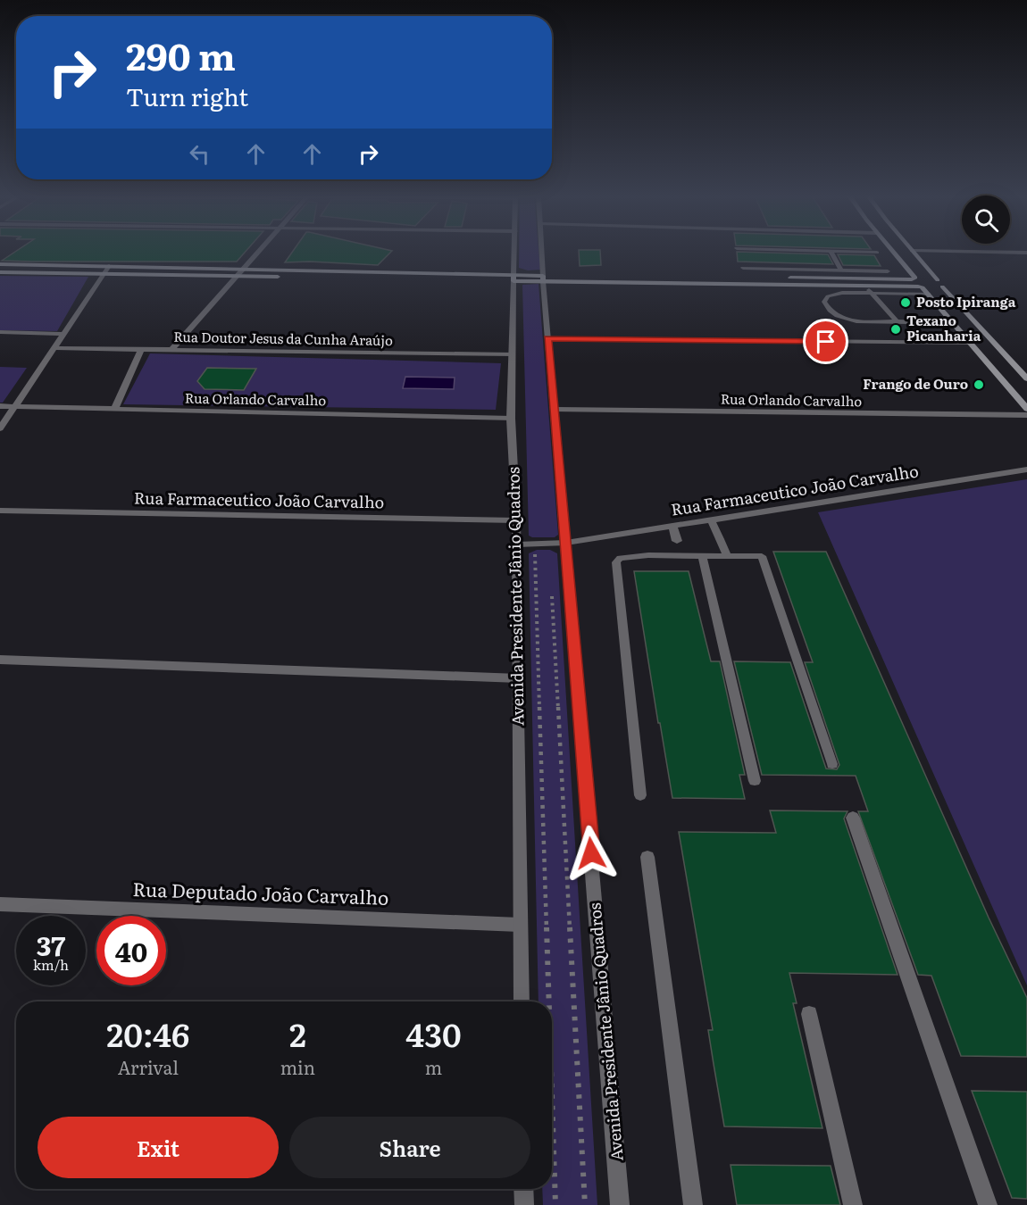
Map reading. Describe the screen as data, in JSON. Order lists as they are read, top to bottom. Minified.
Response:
{"streets":{"street":["Rua Doutor Jesus da Cunha Araújo","Rua Orlando Carvalho","Rua Farmaceutico João Carvalho","Avenida Presidente Jânio Quadros","Rua Deputado João Carvalho"]},"crossings":[["Rua Doutor Jesus da Cunha Araújo","Avenida Presidente Jânio Quadros"],["Rua Orlando Carvalho","Avenida Presidente Jânio Quadros"],["Rua Farmaceutico João Carvalho","Avenida Presidente Jânio Quadros"],["Avenida Presidente Jânio Quadros","Rua Deputado João Carvalho"]],"places":["Posto Ipiranga","Texano Picanharia","Frango de Ouro"],"page":{"turn":["290 m","Turn right"],"speed":"37 km/h","limit":"40","eta":["20:46","Arrival","2","min","430","m"],"buttons":["Exit","Share"]}}
